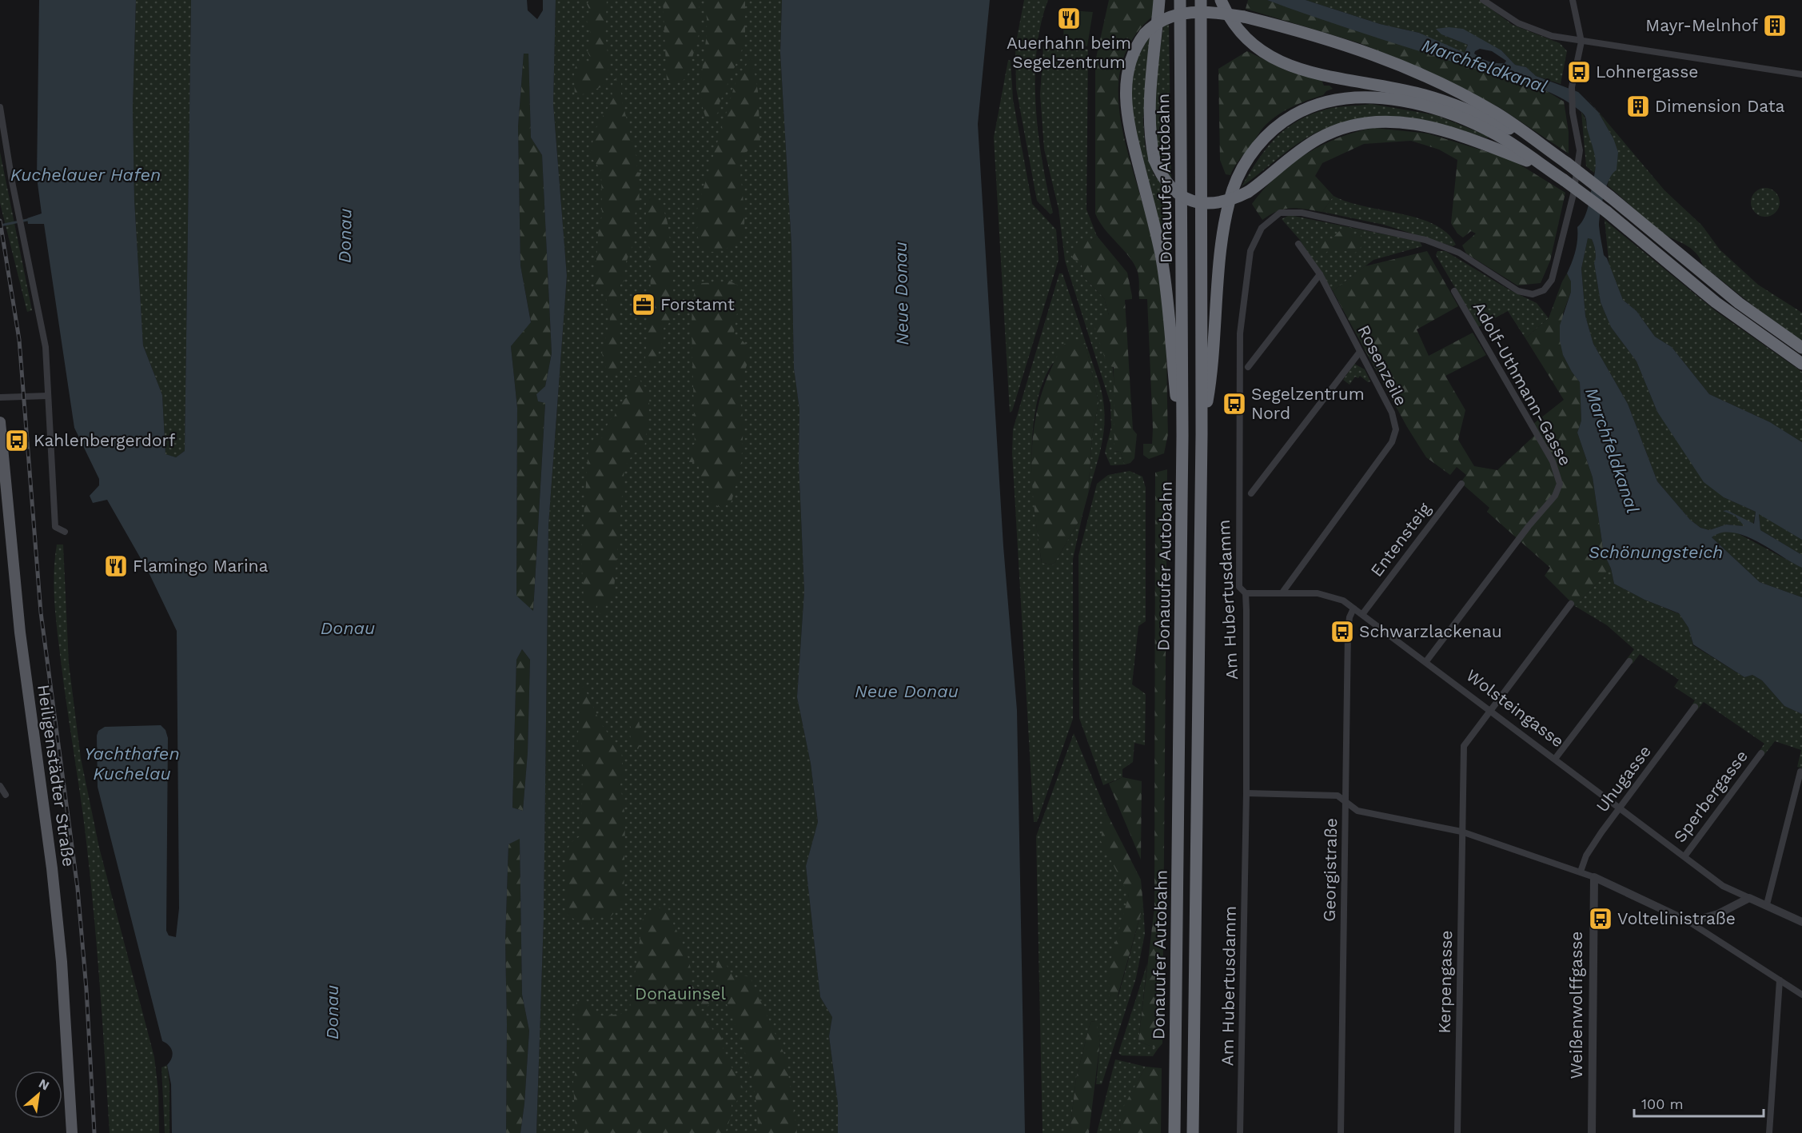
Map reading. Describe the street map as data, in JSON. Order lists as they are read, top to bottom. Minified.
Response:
{"streets":{"highway":["Donauufer Autobahn"],"main road":["Heiligenstädter Straße"],"street":["Rosenzeile","Adolf-Uthmann-Gasse","Entensteig","Am Hubertusdamm","Wolsteingasse","Uhugasse","Sperbergasse","Georgistraße","Kerpengasse","Weißenwolffgasse"]},"crossings":[["Rosenzeile","Wolsteingasse"],["Adolf-Uthmann-Gasse","Wolsteingasse"],["Entensteig","Wolsteingasse"],["Am Hubertusdamm","Wolsteingasse"],["Wolsteingasse","Uhugasse"],["Wolsteingasse","Sperbergasse"],["Wolsteingasse","Georgistraße"],["Wolsteingasse","Kerpengasse"]],"water":["Marchfeldkanal","Kuchelauer Hafen","Donau","Neue Donau","Schönungsteich","Yachthafen Kuchelau"],"parks":["Donauinsel"],"places":{"restaurant":["Auerhahn beim Segelzentrum","Flamingo Marina"],"building":["Mayr-Melnhof","Dimension Data"],"bus stop":["Lohnergasse","Segelzentrum Nord","Kahlenbergerdorf","Schwarzlackenau","Voltelinistraße"],"office":["Forstamt"]},"scale_bar":"100 m","north":"top right"}
